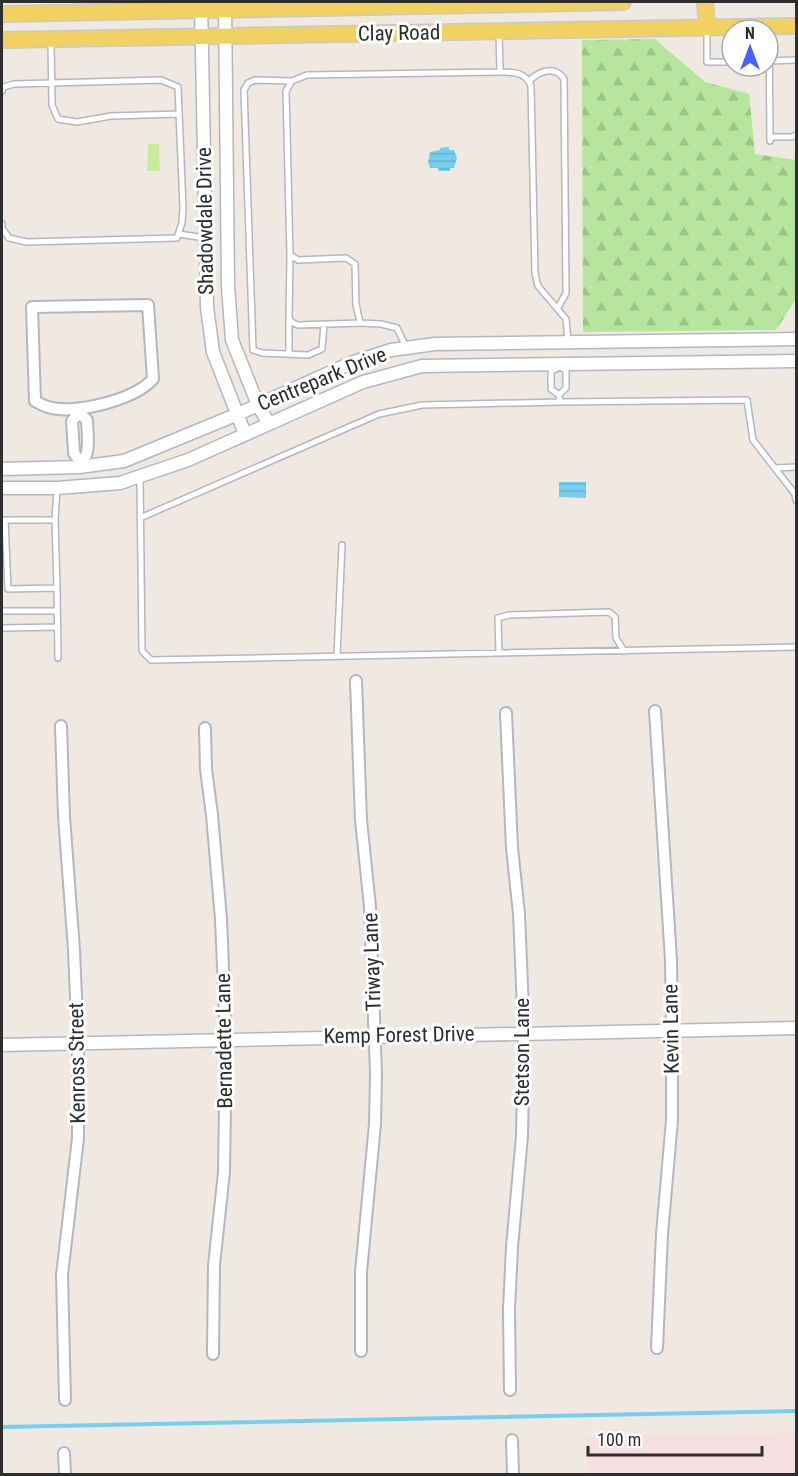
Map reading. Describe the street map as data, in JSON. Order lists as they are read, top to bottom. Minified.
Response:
{"streets":{"main road":["Clay Road"],"street":["Shadowdale Drive","Centrepark Drive","Triway Lane","Kevin Lane","Kemp Forest Drive","Bernadette Lane","Stetson Lane","Kenross Street"]},"crossings":[["Clay Road","Shadowdale Drive"],["Shadowdale Drive","Centrepark Drive"],["Triway Lane","Kemp Forest Drive"],["Kevin Lane","Kemp Forest Drive"],["Kemp Forest Drive","Bernadette Lane"],["Kemp Forest Drive","Stetson Lane"],["Kemp Forest Drive","Kenross Street"]],"scale_bar":"100 m","north":"top"}
